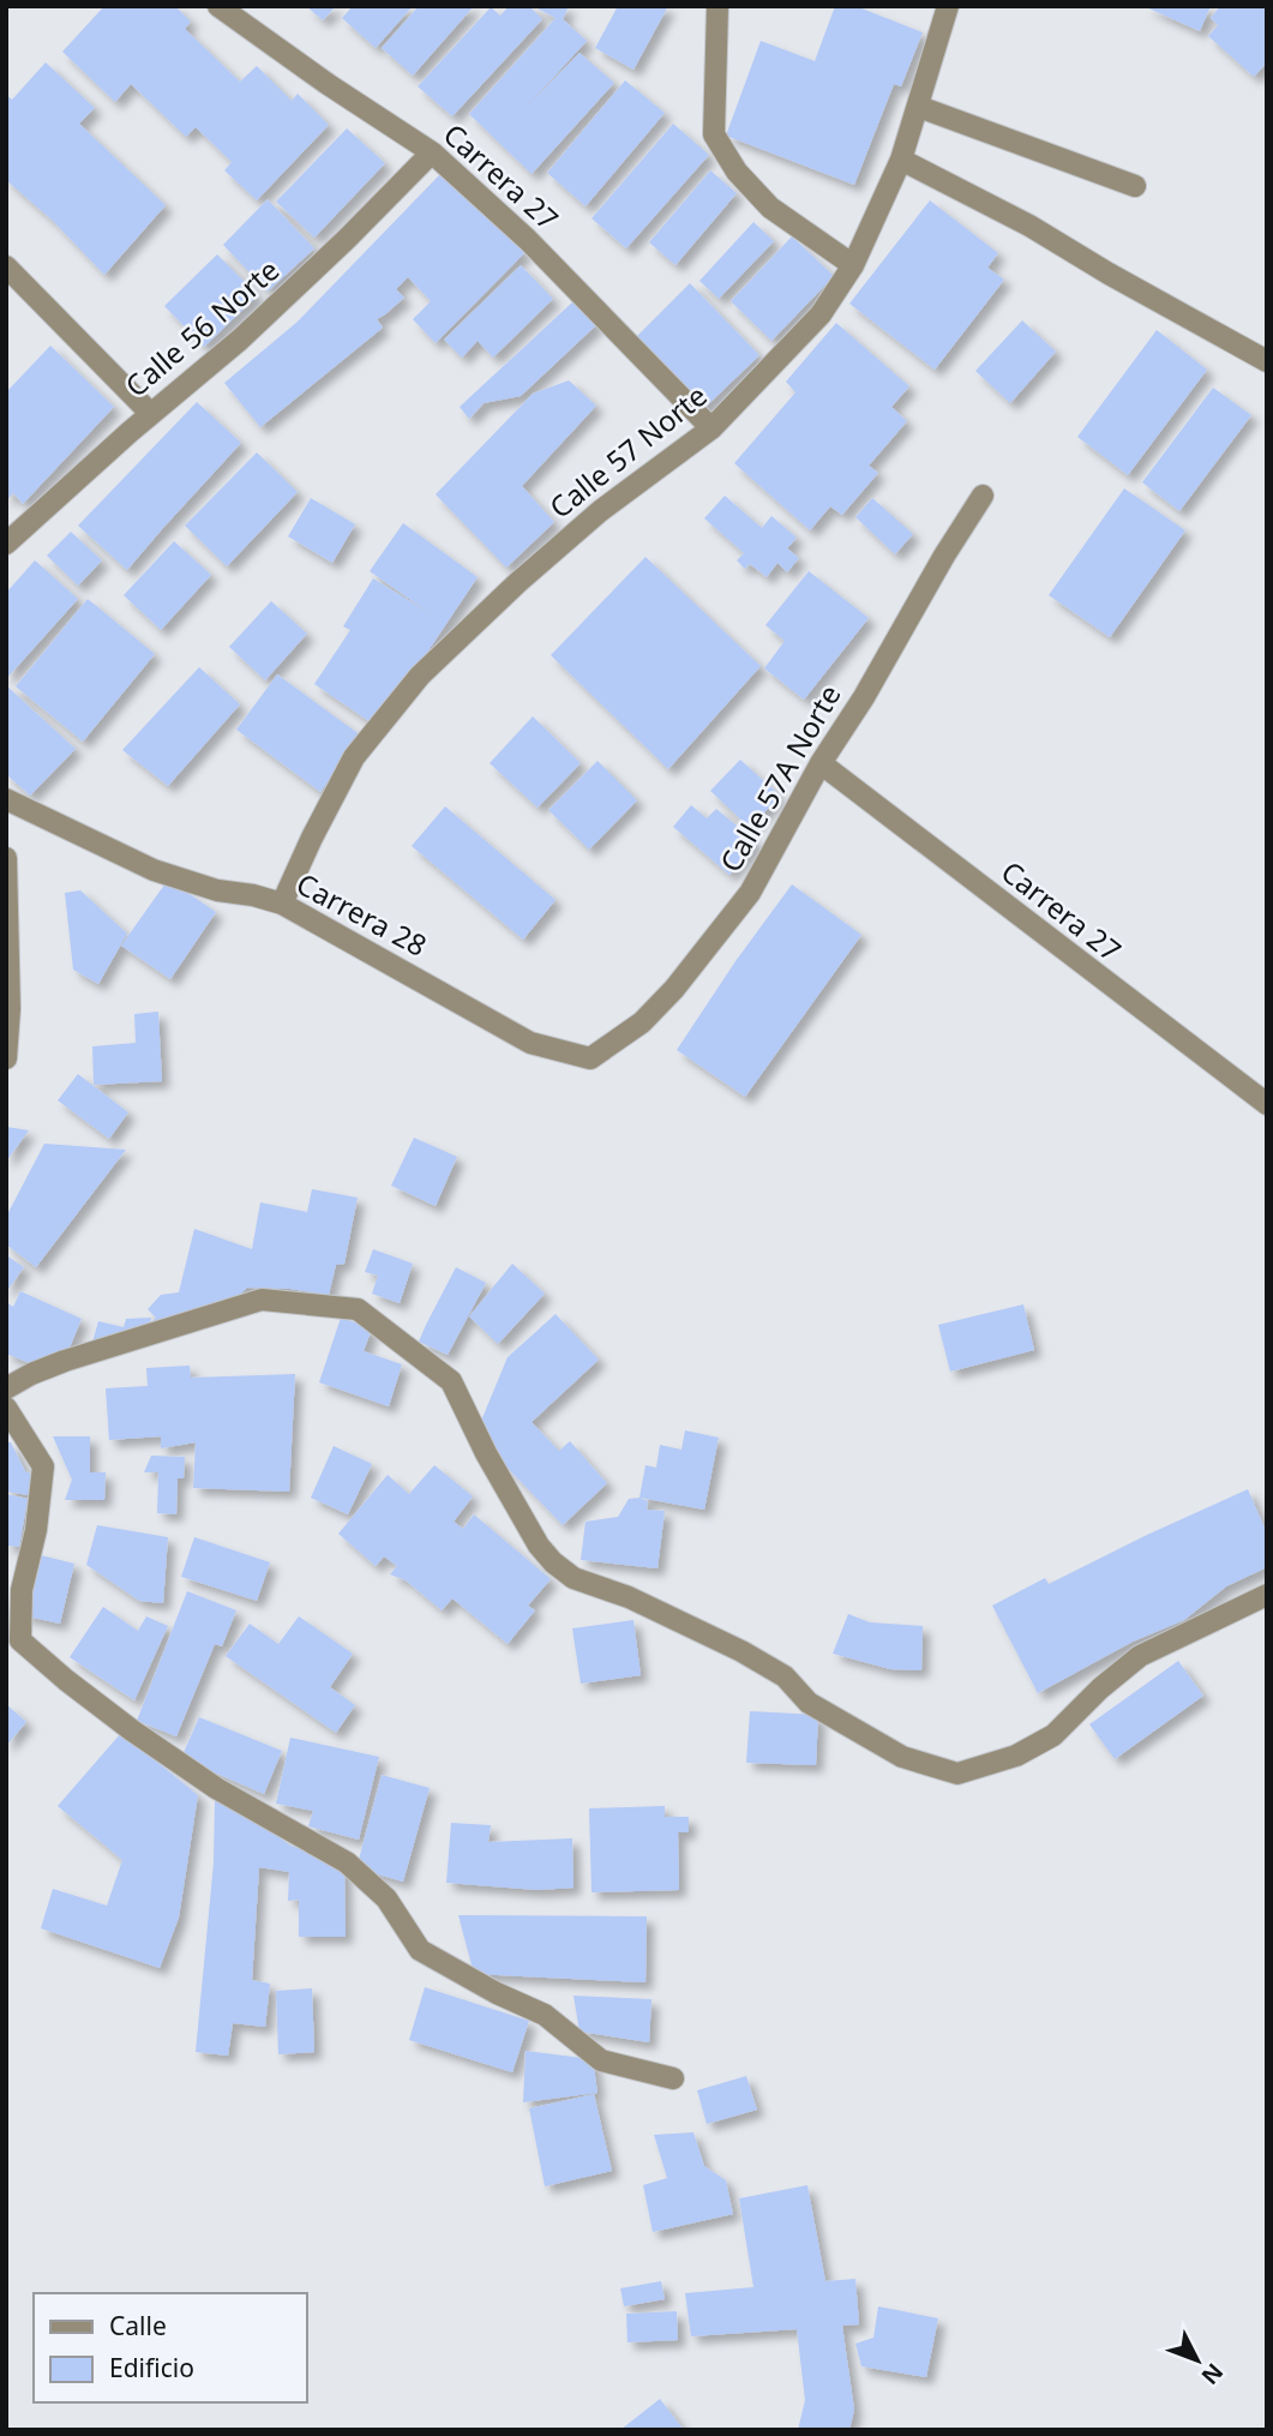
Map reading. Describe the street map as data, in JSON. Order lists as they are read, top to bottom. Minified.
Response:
{"streets":{"street":["Carrera 27","Calle 56 Norte","Calle 57 Norte","Calle 57A Norte","Carrera 28"]},"crossings":[["Carrera 27","Calle 56 Norte"],["Carrera 27","Calle 57 Norte"],["Carrera 27","Calle 57A Norte"],["Calle 57 Norte","Carrera 28"],["Calle 57A Norte","Carrera 28"]],"legend":["Calle","Edificio"],"north":"bottom right"}
